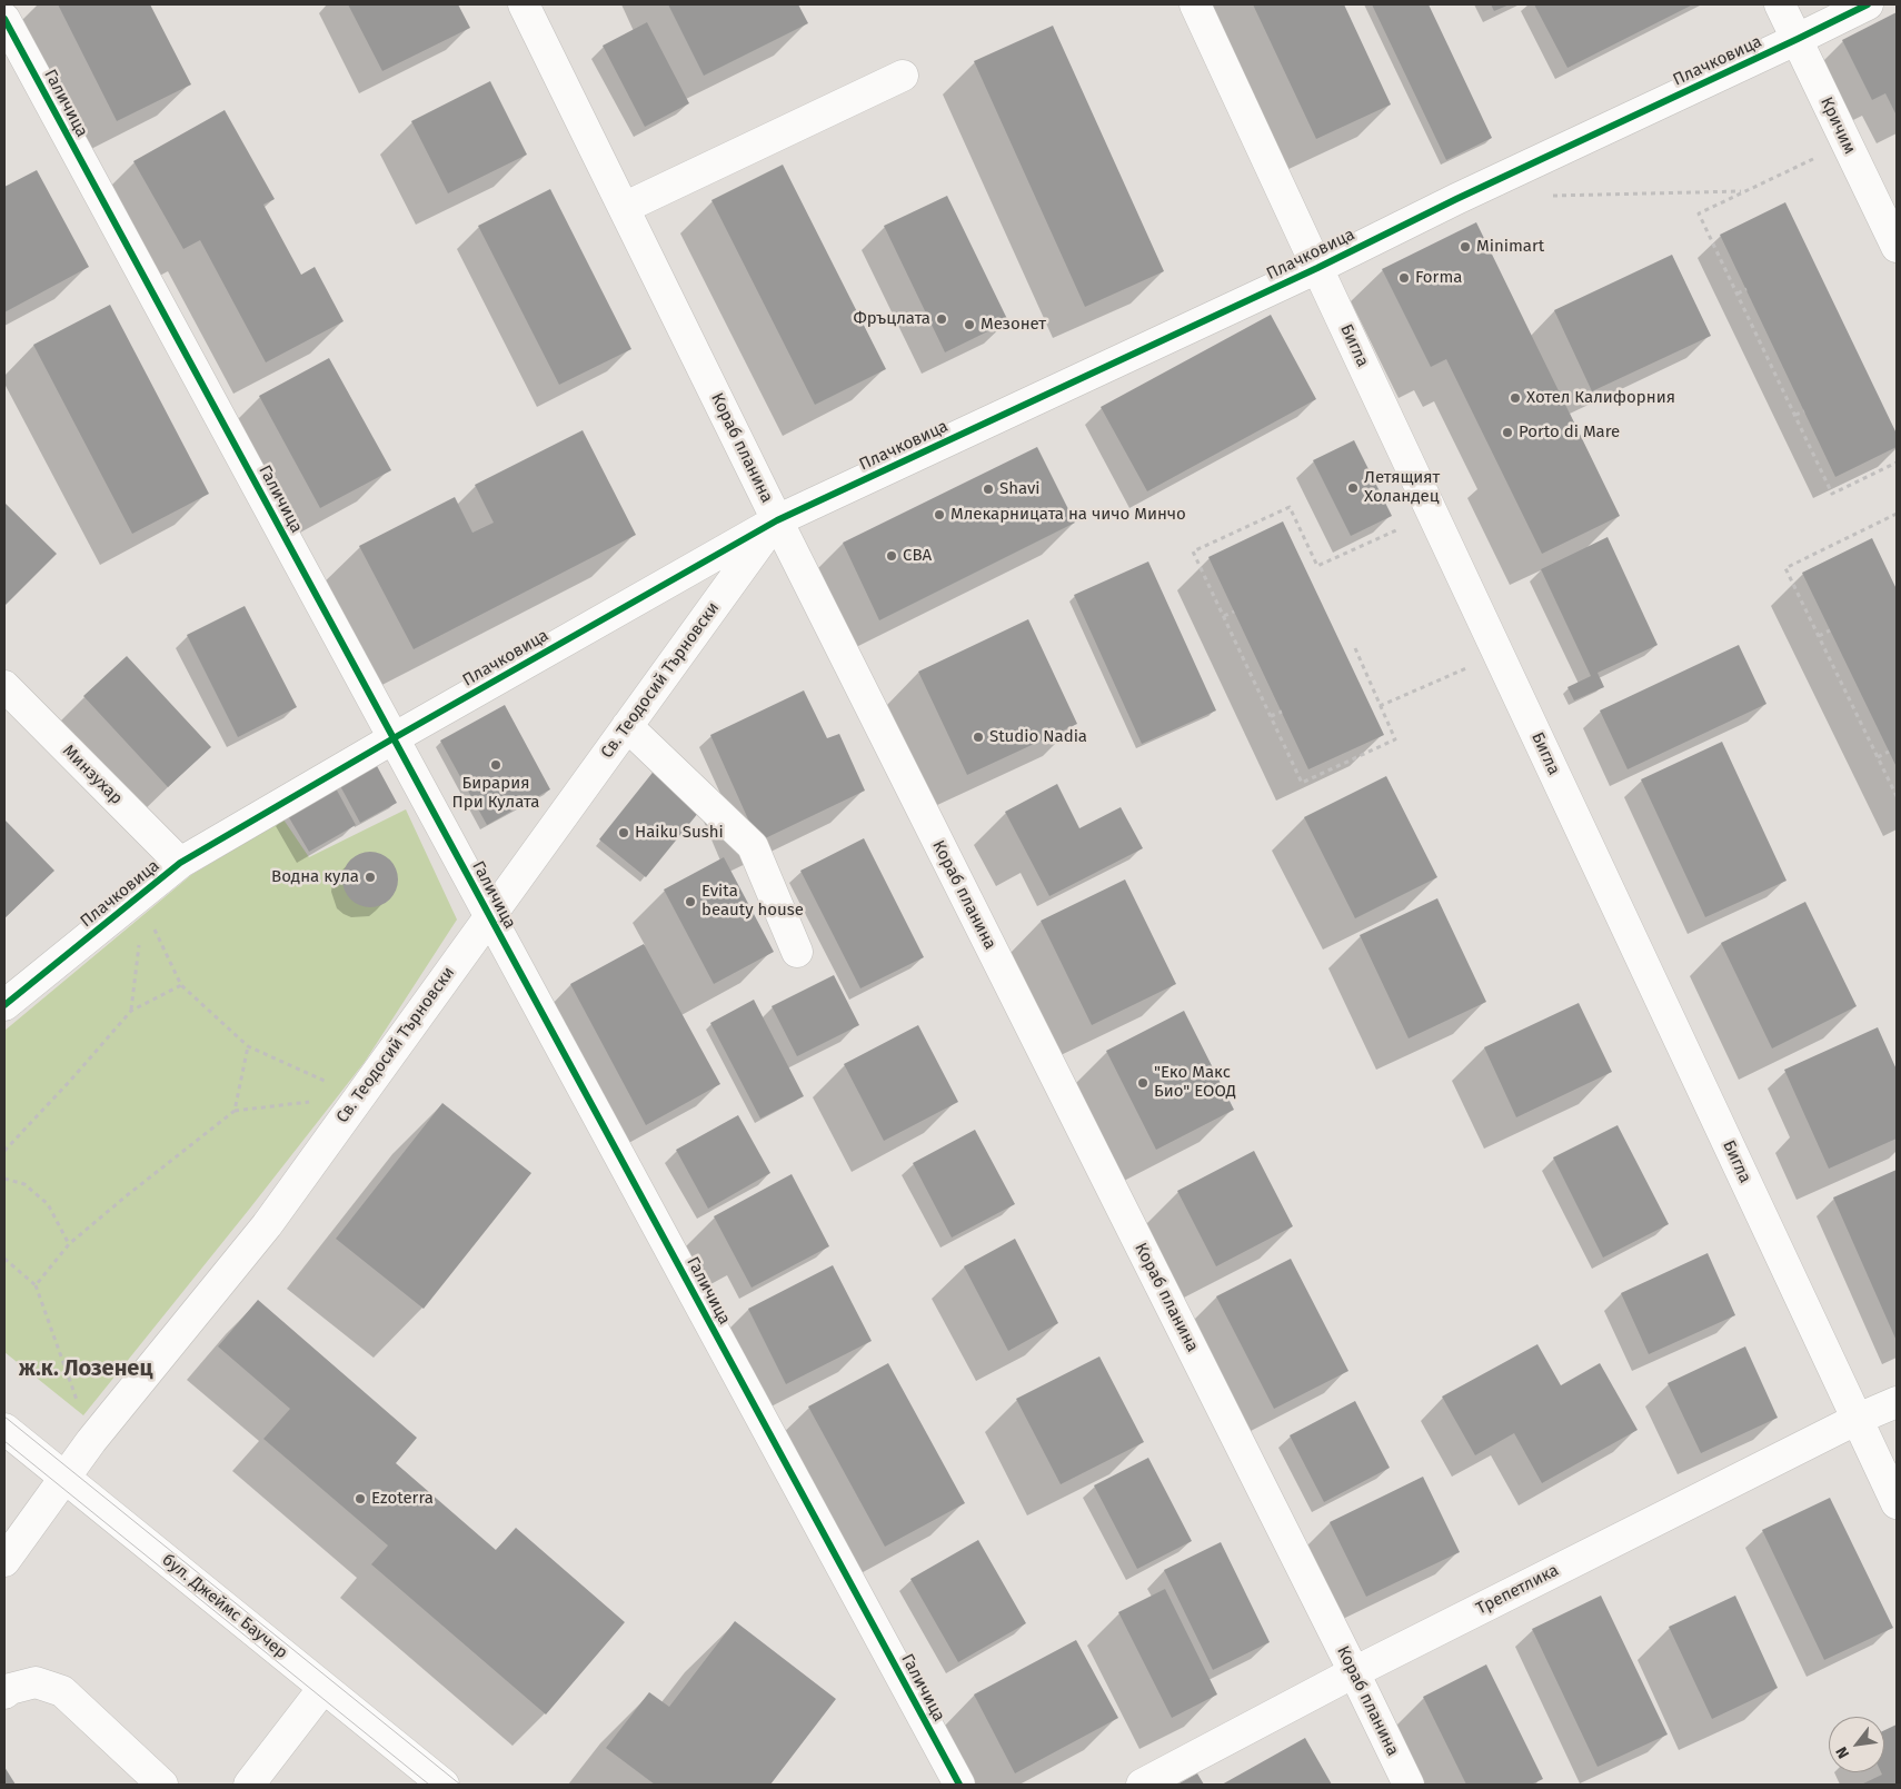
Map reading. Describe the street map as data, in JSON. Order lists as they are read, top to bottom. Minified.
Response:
{"streets":{"street":["Плачковица","Галичица","Кричим","Бигла","Кораб планина","Св. Теодосий Търновски","Минзухар","Трепетлика","бул. Джеймс Баучер"]},"crossings":[["Плачковица","Галичица"],["Плачковица","Кричим"],["Плачковица","Бигла"],["Плачковица","Кораб планина"],["Плачковица","Св. Теодосий Търновски"],["Плачковица","Минзухар"],["Галичица","Св. Теодосий Търновски"],["Бигла","Трепетлика"],["Кораб планина","Св. Теодосий Търновски"],["Кораб планина","Трепетлика"],["Св. Теодосий Търновски","бул. Джеймс Баучер"]],"districts":["ж.к. Лозенец"],"places":["Minimart","Forma","Фръцлата","Мезонет","Хотел Калифорния","Porto di Mare","Летящият Холандец","Shavi","Млекарницата на чичо Минчо","CBA","Studio Nadia","Бирария При Кулата","Haiku Sushi","Водна кула","Evita beauty house","\"Еко Макс Био\" ЕООД","Ezoterra"],"north":"bottom left"}
